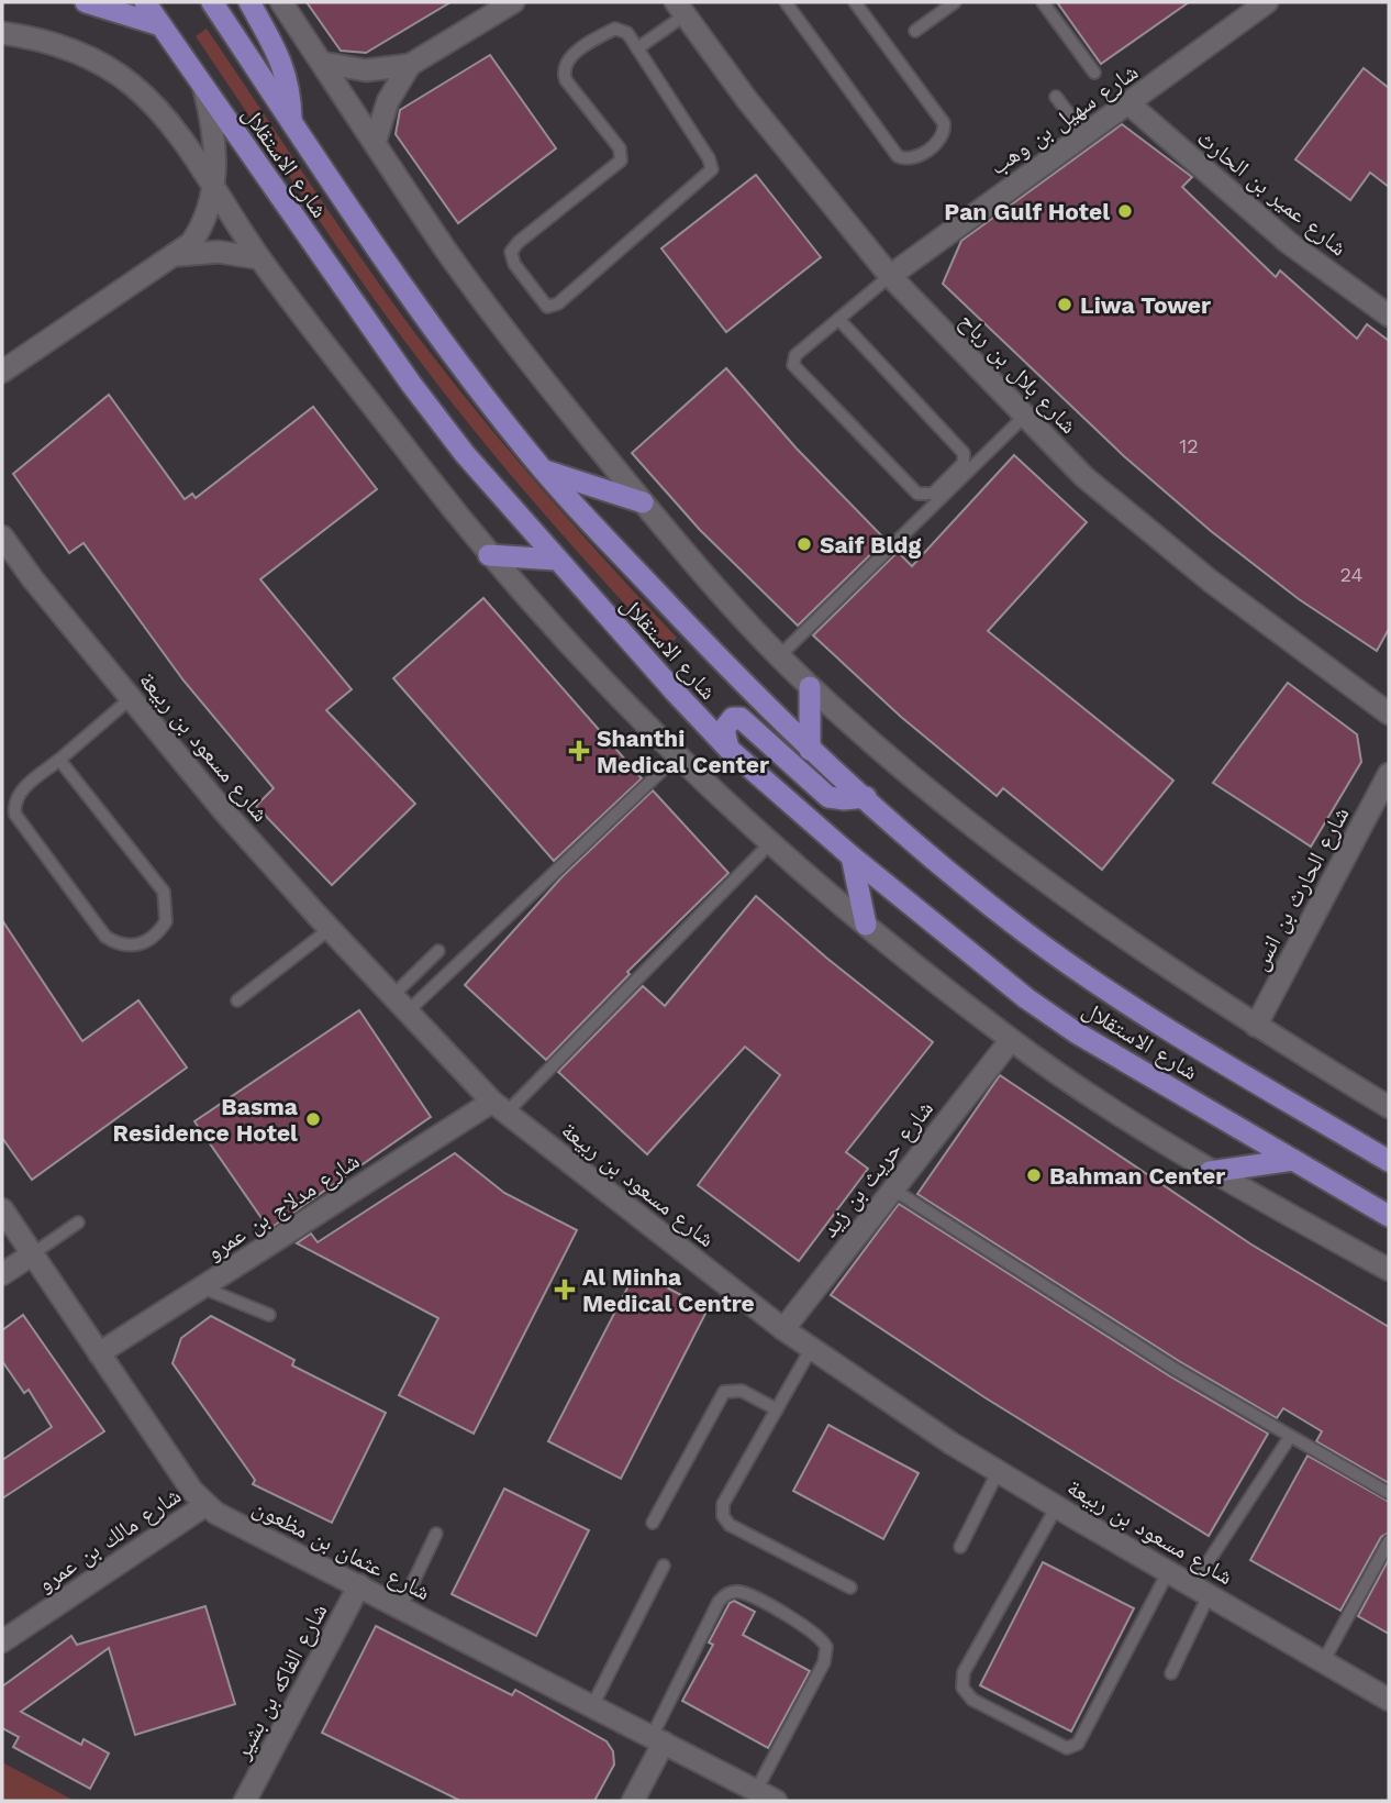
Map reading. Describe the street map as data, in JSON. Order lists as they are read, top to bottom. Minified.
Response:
{"streets":{"main road":["شارع الاستقلال"],"street":["شارع سهيل بن وهب","شارع عمير بن الحارث","شارع بلال بن رباح","شارع مسعود بن ربيعة","شارع الحارث بن انس","شارع حريث بن زيد","شارع مدلاج بن عمرو","شارع مالك بن عمرو","شارع عثمان بن مظعون","شارع الفاكه بن بشير"]},"crossings":[["شارع سهيل بن وهب","شارع عمير بن الحارث"],["شارع سهيل بن وهب","شارع بلال بن رباح"],["شارع مسعود بن ربيعة","شارع حريث بن زيد"],["شارع مسعود بن ربيعة","شارع مدلاج بن عمرو"],["شارع مدلاج بن عمرو","شارع عثمان بن مظعون"],["شارع مالك بن عمرو","شارع عثمان بن مظعون"],["شارع عثمان بن مظعون","شارع الفاكه بن بشير"]],"places":{"other":["Pan Gulf Hotel","Liwa Tower","Saif Bldg","Basma Residence Hotel","Bahman Center"],"health":["Shanthi Medical Center","Al Minha Medical Centre"]},"house_numbers":["12","24"]}
